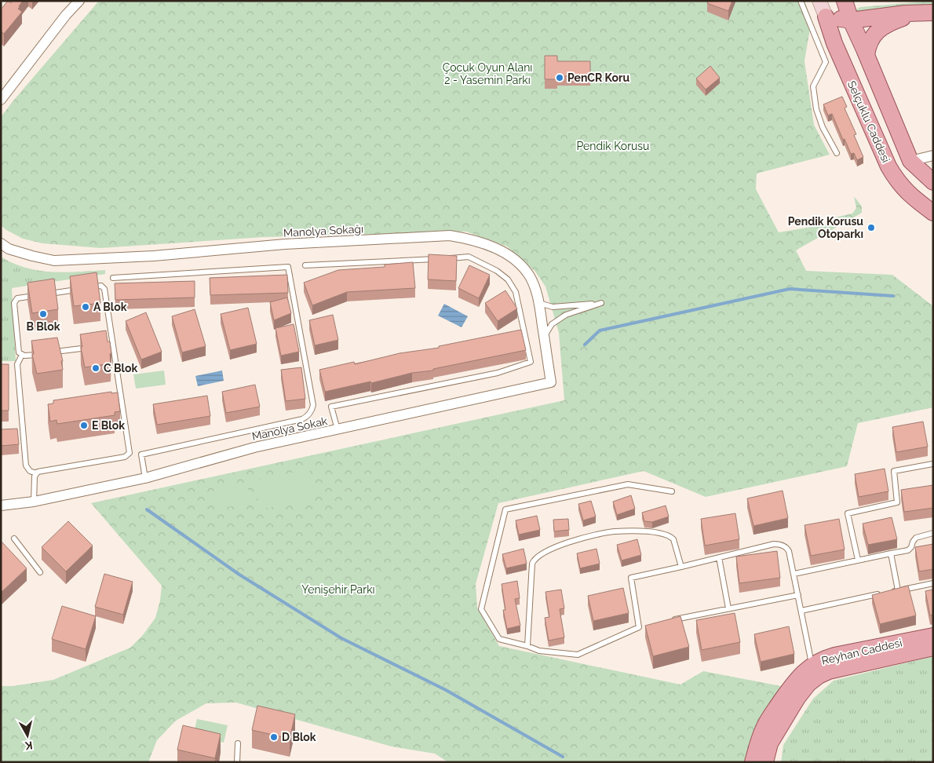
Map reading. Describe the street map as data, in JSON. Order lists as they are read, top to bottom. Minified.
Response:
{"streets":{"main road":["Selçuklu Caddesi","Reyhan Caddesi"],"street":["Manolya Sokağı","Manolya Sokak"]},"crossings":[["Manolya Sokağı","Manolya Sokak"]],"parks":["Çocuk Oyun Alanı 2 - Yasemin Parkı","Pendik Korusu","Yenişehir Parkı"],"places":["PenCR Koru","Pendik Korusu Otoparkı","A Blok","B Blok","C Blok","E Blok","D Blok"],"north":"bottom"}
